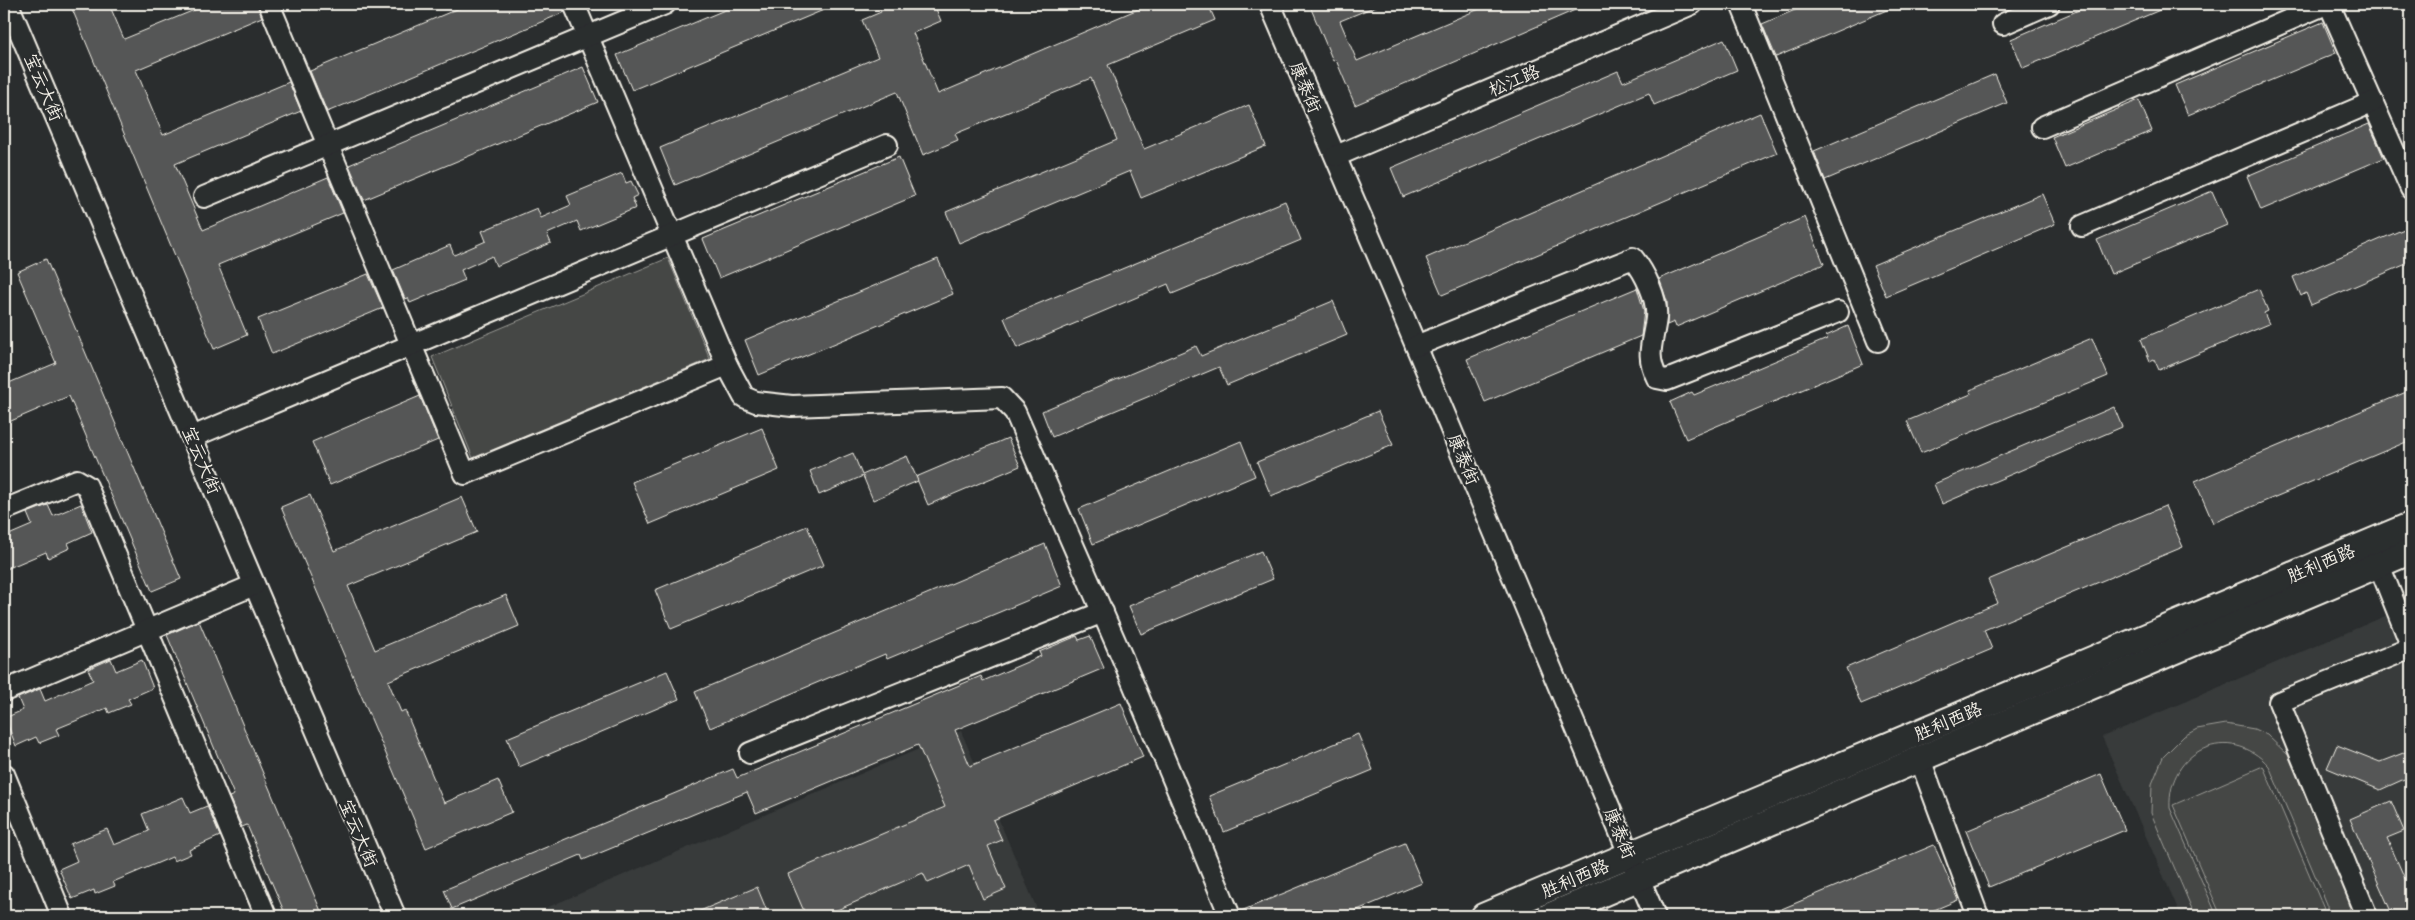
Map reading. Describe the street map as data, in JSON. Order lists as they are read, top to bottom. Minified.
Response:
{"streets":{"main road":["胜利西路"],"street":["松江路","宝云大街","康泰街"]},"crossings":[["松江路","康泰街"],["康泰街","胜利西路"]]}
